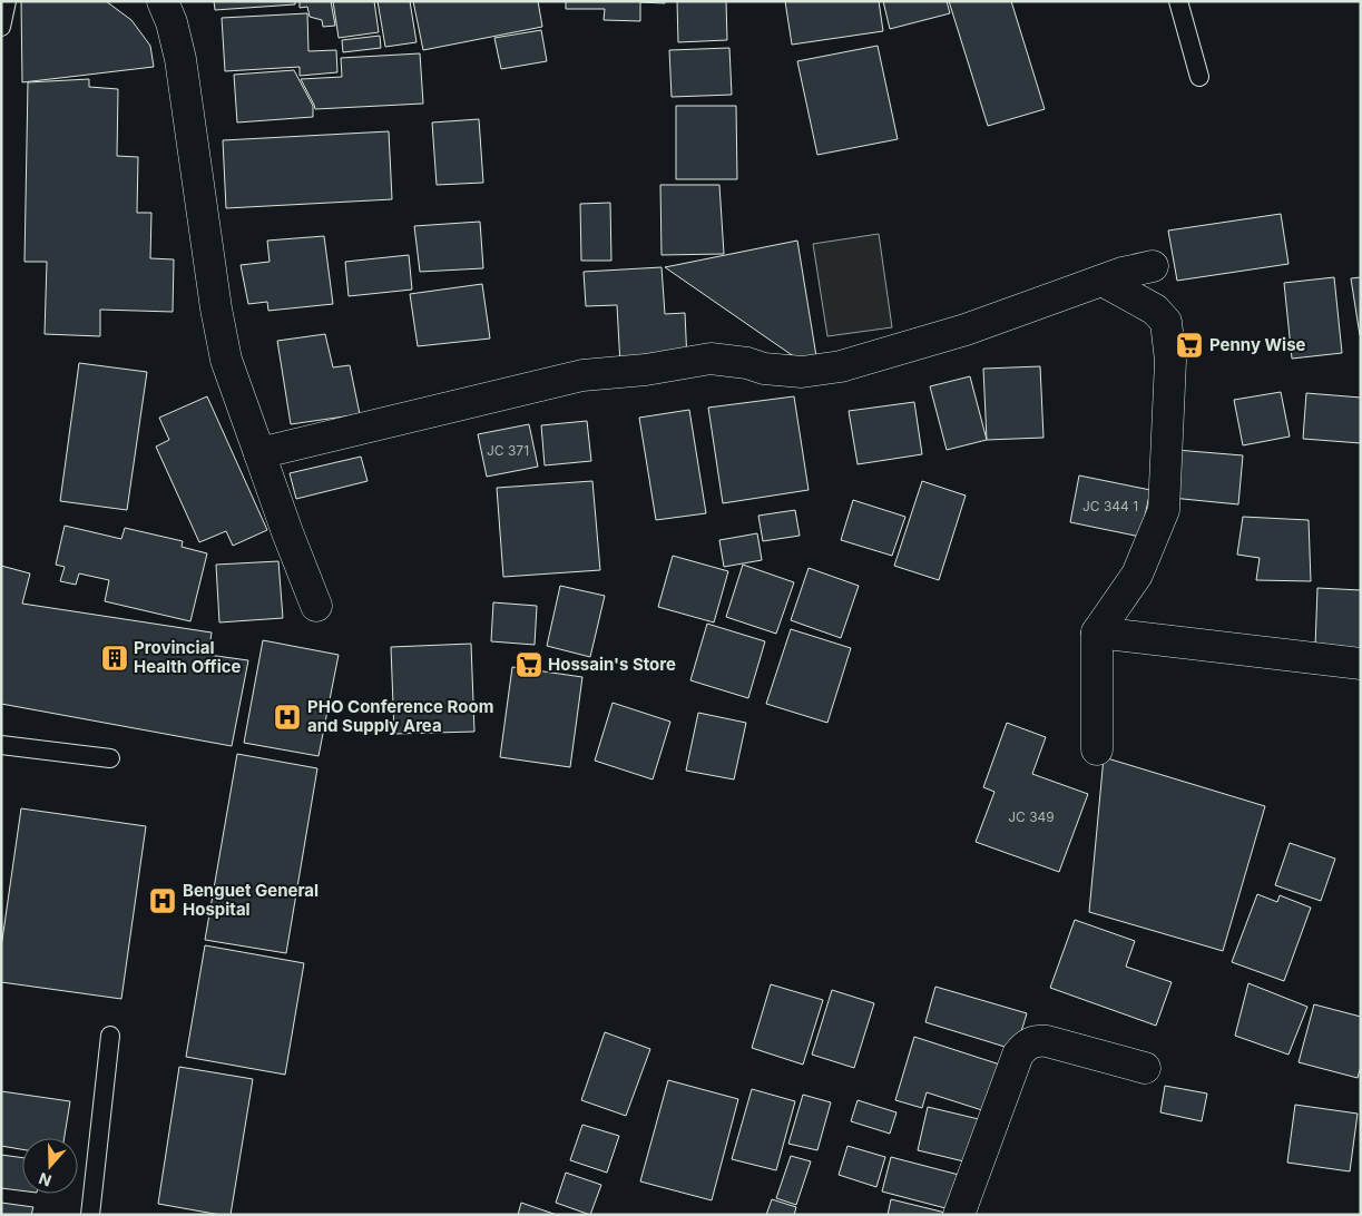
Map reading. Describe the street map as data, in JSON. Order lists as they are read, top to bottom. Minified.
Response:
{"places":{"supermarket":["Penny Wise","Hossain's Store"],"building":["Provincial Health Office"],"hospital":["PHO Conference Room and Supply Area","Benguet General Hospital"]},"house_numbers":["JC 371","JC 344 1","JC 349"],"north":"bottom"}
